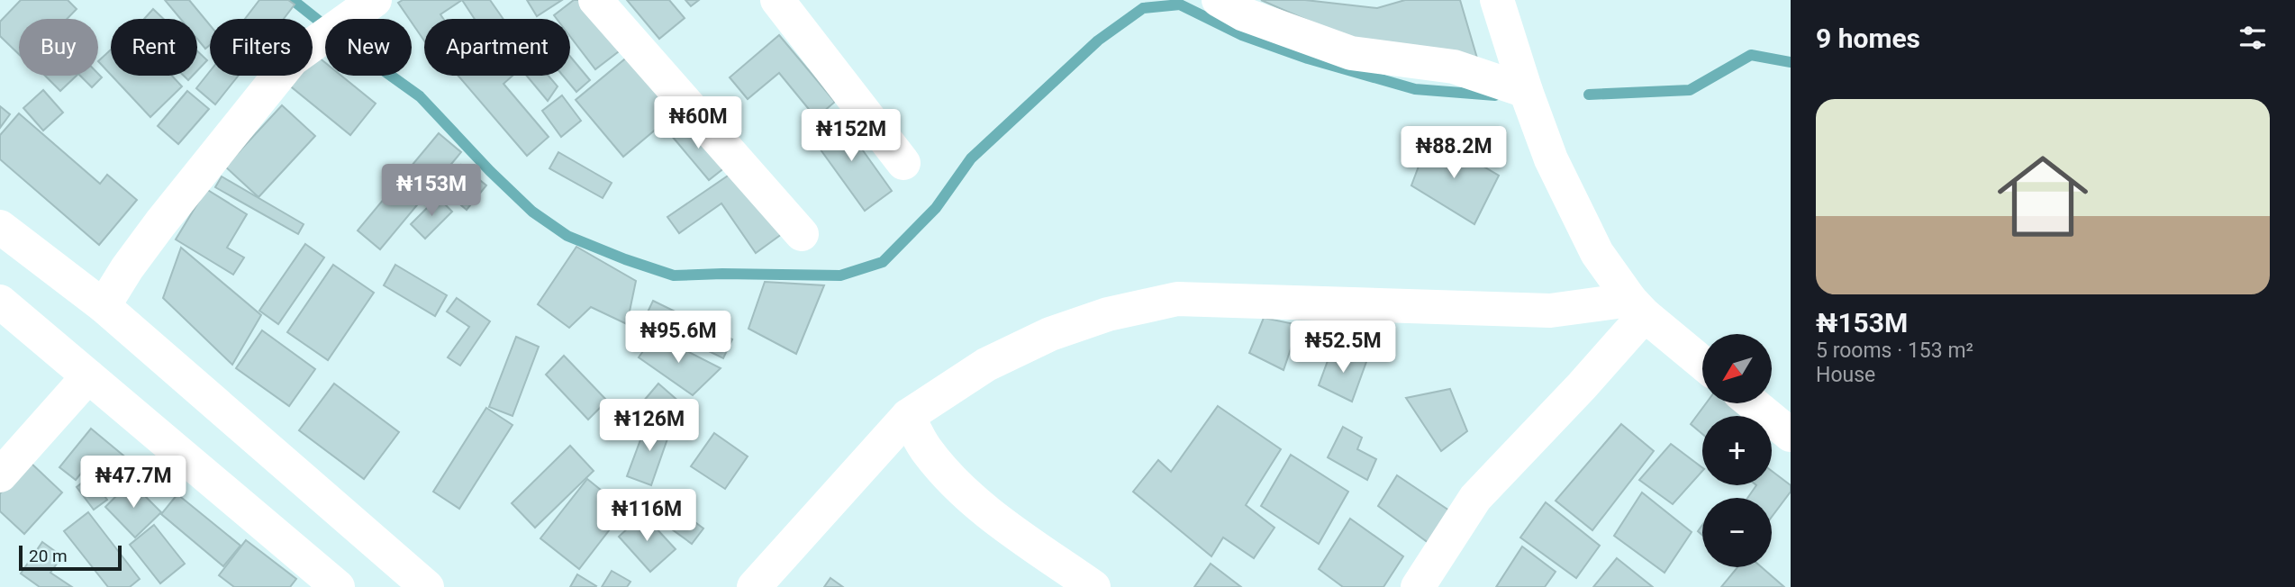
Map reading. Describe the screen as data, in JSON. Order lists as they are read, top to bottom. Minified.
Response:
{"scale_bar":"20 m","north":"bottom left","page":{"heading":"9 homes","chip":["Buy","Rent","Filters","New","Apartment"],"list":[{"name":"₦153M","note":"5 rooms · 153 m² · House"}],"price":["₦60M","₦152M","₦88.2M","₦153M","₦95.6M","₦52.5M","₦126M","₦47.7M","₦116M"],"map_buttons":["+","−"],"scale":"20 m"}}
